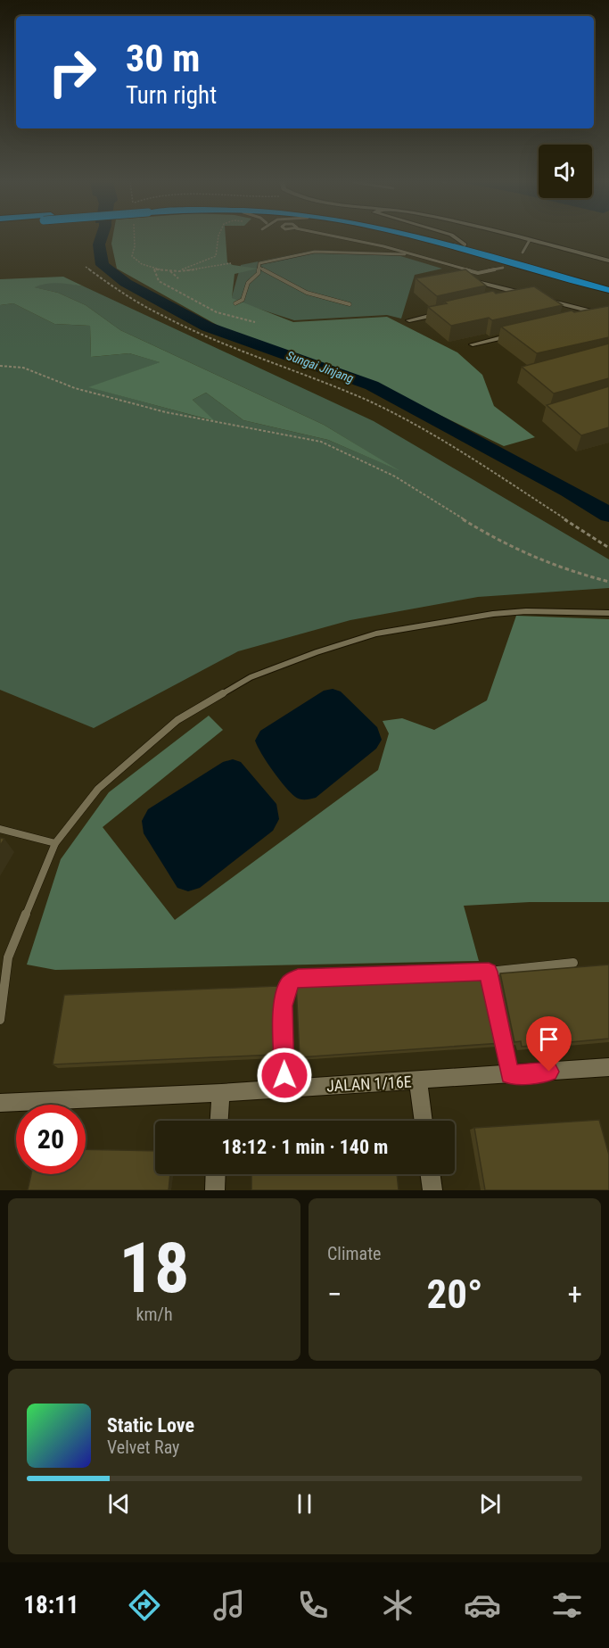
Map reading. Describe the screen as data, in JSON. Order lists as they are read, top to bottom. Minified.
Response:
{"streets":{"street":["JALAN 1/16E"]},"water":["Sungai Jinjang"],"page":{"turn":["30 m","Turn right"],"limit":"20","trip":"18:12 · 1 min · 140 m","tile":[["18","km/h"],"Climate"],"heat":["−","20°","+"],"song":["Static Love","Velvet Ray"],"tabs":"18:11"}}
